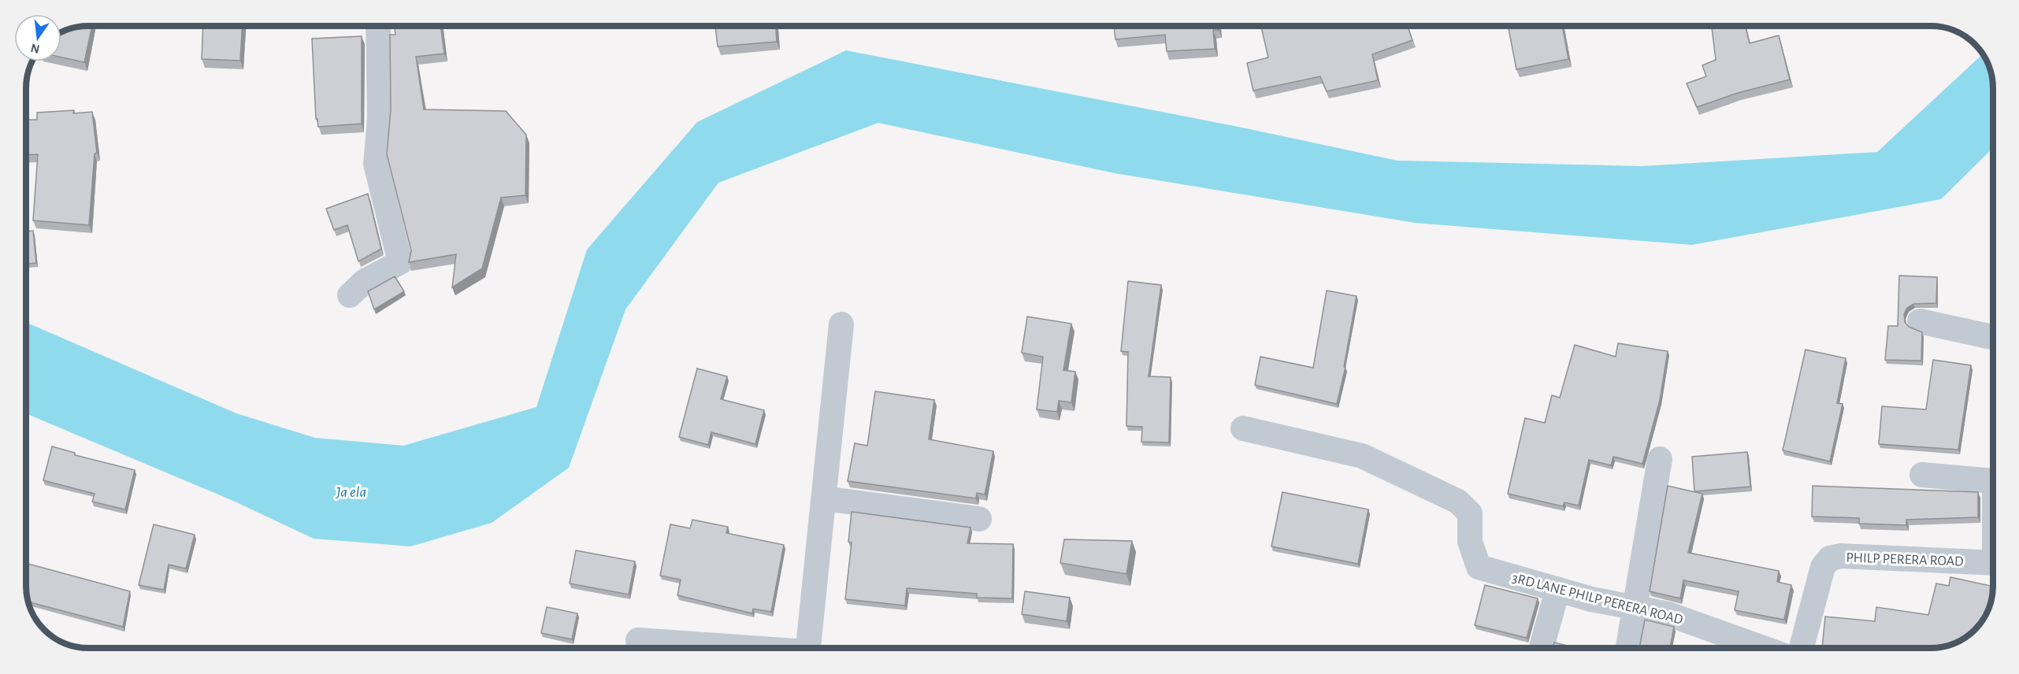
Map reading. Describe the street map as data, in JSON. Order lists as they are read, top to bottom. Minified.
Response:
{"streets":{"street":["PHILP PERERA ROAD","3RD LANE PHILP PERERA ROAD"]},"water":["Ja ela"],"north":"bottom"}
